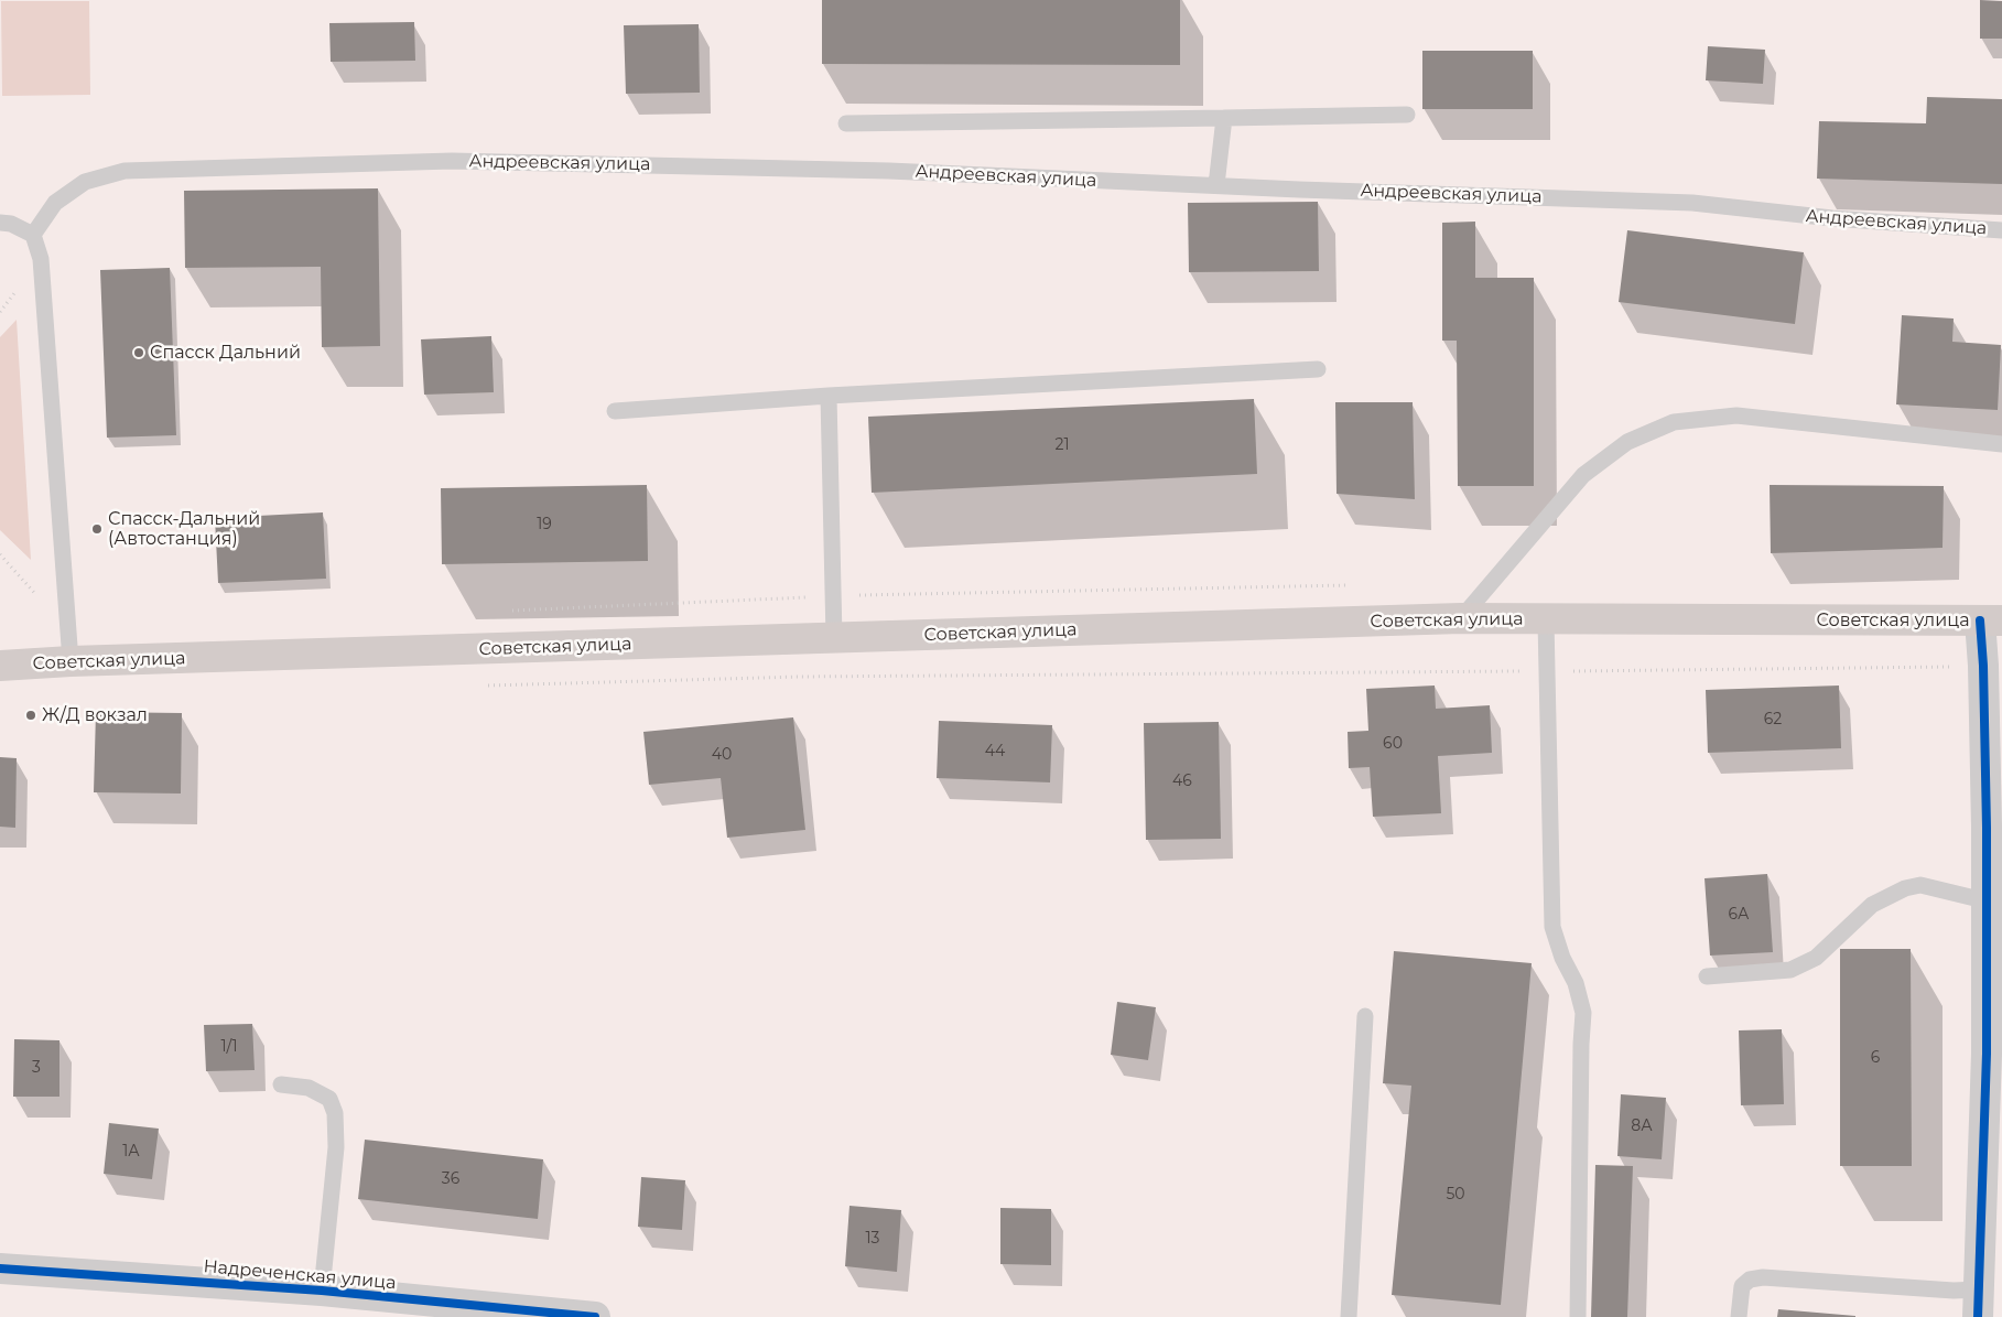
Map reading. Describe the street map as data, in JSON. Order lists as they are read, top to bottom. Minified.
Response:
{"streets":{"main road":["Советская улица"],"street":["Надреченская улица"],"lane":["Андреевская улица"]},"places":["Спасск Дальний","Спасск-Дальний (Автостанция)","Ж/Д вокзал"],"house_numbers":["21","19","62","60","44","40","46","6А","1/1","6","3","8А","1А","36","50","13"]}
